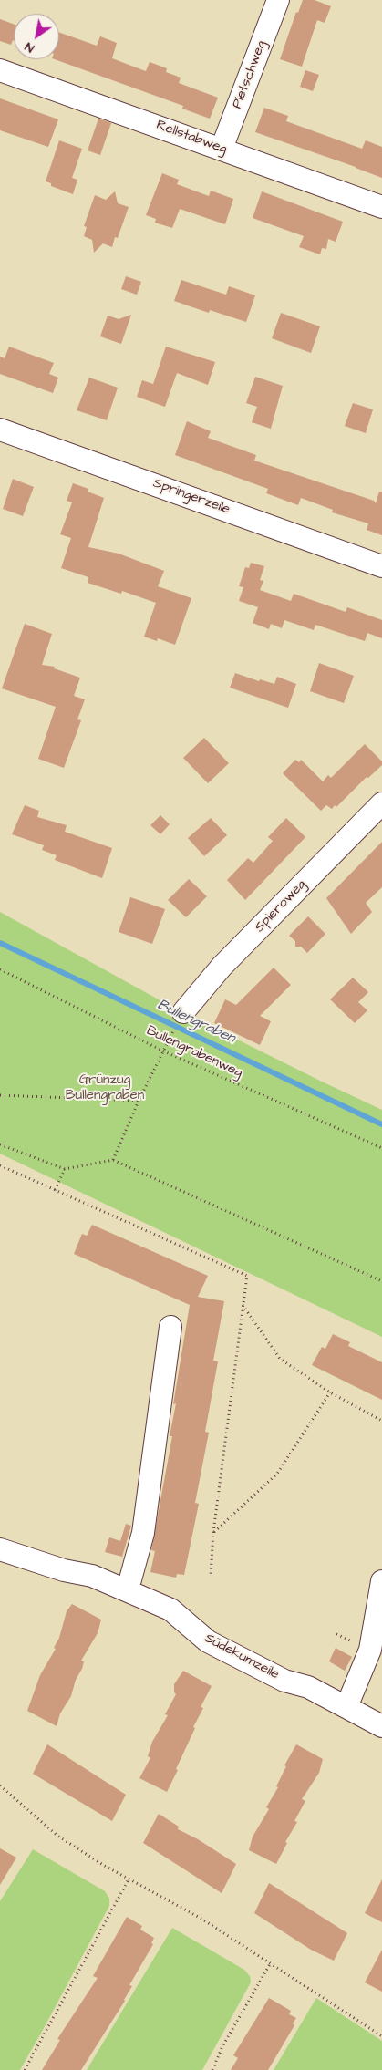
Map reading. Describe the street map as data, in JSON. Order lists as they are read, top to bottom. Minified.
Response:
{"streets":{"street":["Pietschweg","Rellstabweg","Springerzeile","Spieroweg","Südekumzeile"],"path":["Bullengrabenweg"]},"crossings":[["Pietschweg","Rellstabweg"]],"water":["Bullengraben"],"parks":["Grünzug Bullengraben"],"north":"bottom left"}
